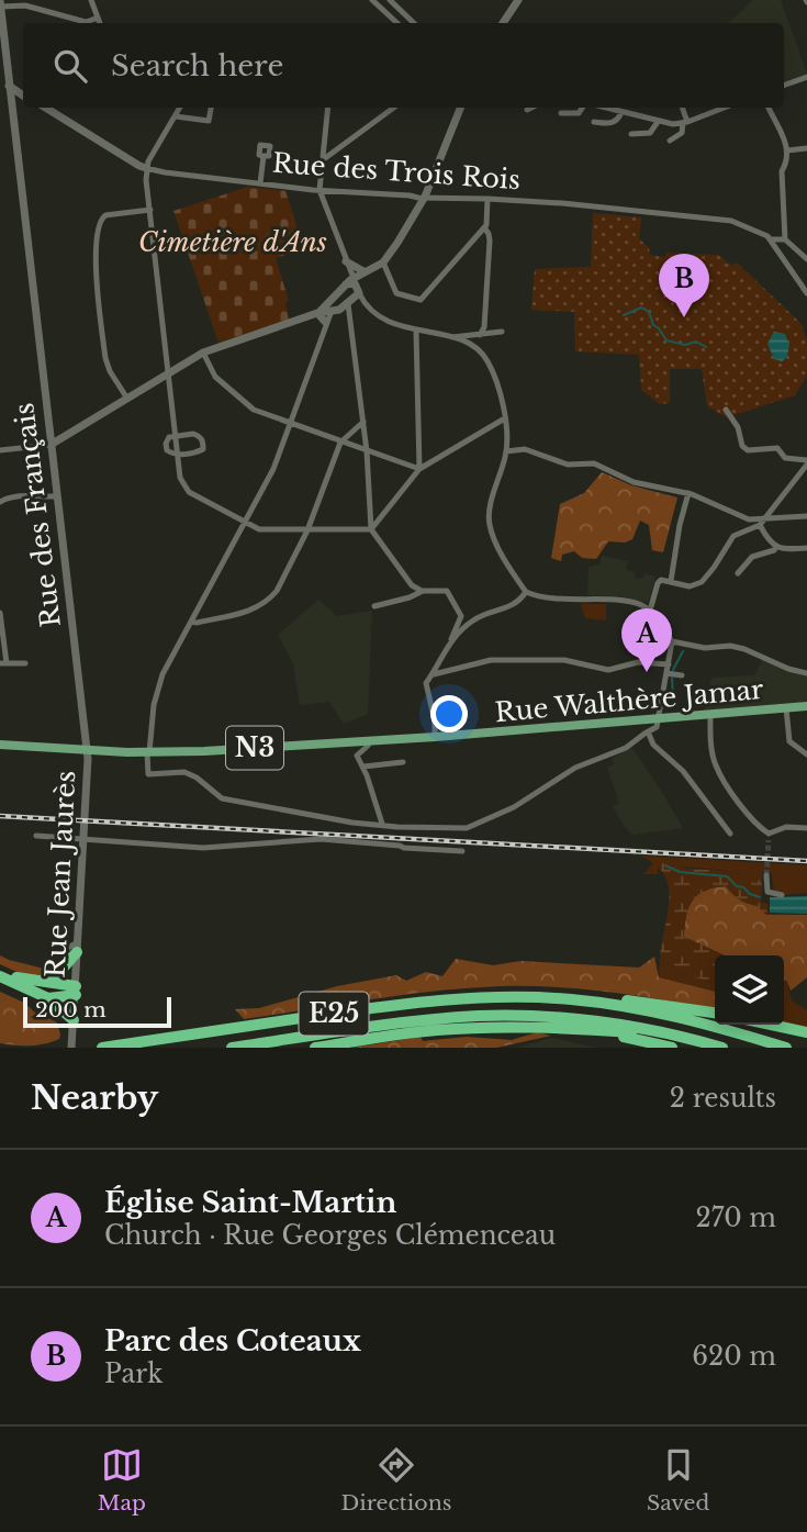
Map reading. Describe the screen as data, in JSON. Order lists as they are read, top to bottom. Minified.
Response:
{"streets":{"highway":["E25"],"main road":["Rue des Trois Rois","Rue des Français","Rue Walthère Jamar","N3","Rue Jean Jaurès"]},"crossings":[["Rue des Français","Rue Walthère Jamar"],["Rue des Français","N3"],["Rue des Français","Rue Jean Jaurès"],["Rue Walthère Jamar","N3"],["Rue Walthère Jamar","Rue Jean Jaurès"],["N3","Rue Jean Jaurès"]],"parks":["Cimetière d'Ans"],"scale_bar":"200 m","page":{"search":"Search here","pins":["B","A"],"scale":"200 m","heading":["Nearby","2 results"],"list":[{"mark":"A","name":"Église Saint-Martin","note":"Church · Rue Georges Clémenceau","value":"270 m"},{"mark":"B","name":"Parc des Coteaux","note":"Park","value":"620 m"}],"nav":["Map","Directions","Saved"]}}
